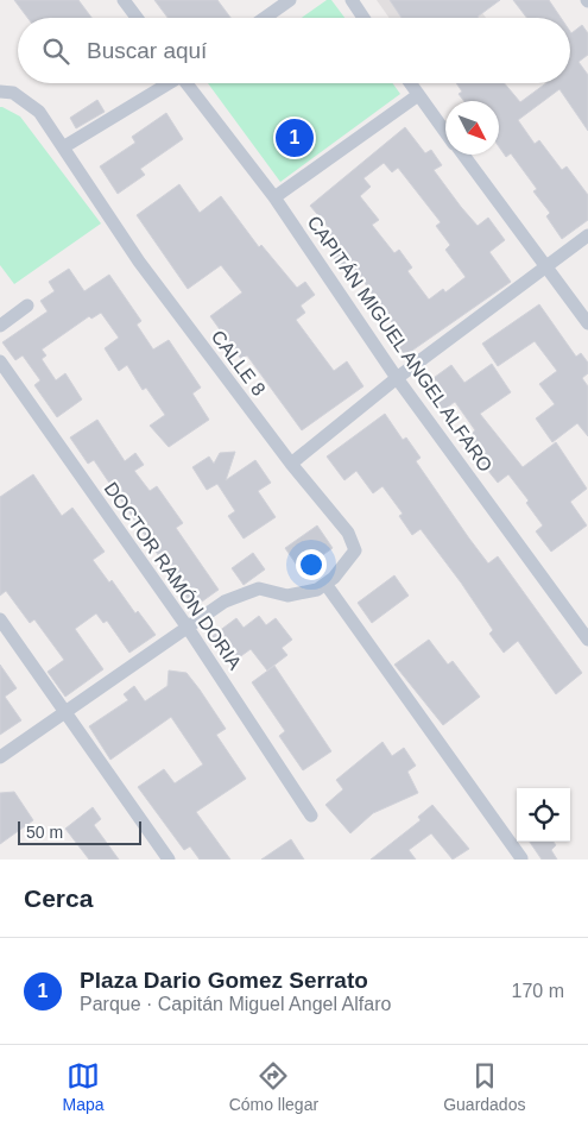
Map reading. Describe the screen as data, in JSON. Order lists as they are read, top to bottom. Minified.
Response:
{"streets":{"street":["CAPITÁN MIGUEL ANGEL ALFARO","CALLE 8","DOCTOR RAMÓN DORIA"]},"crossings":[["CALLE 8","DOCTOR RAMÓN DORIA"]],"scale_bar":"50 m","north":"bottom right","page":{"search":"Buscar aquí","pins":"1","scale":"50 m","heading":"Cerca","list":[{"mark":"1","name":"Plaza Dario Gomez Serrato","note":"Parque · Capitán Miguel Angel Alfaro","value":"170 m"}],"nav":["Mapa","Cómo llegar","Guardados"]}}
